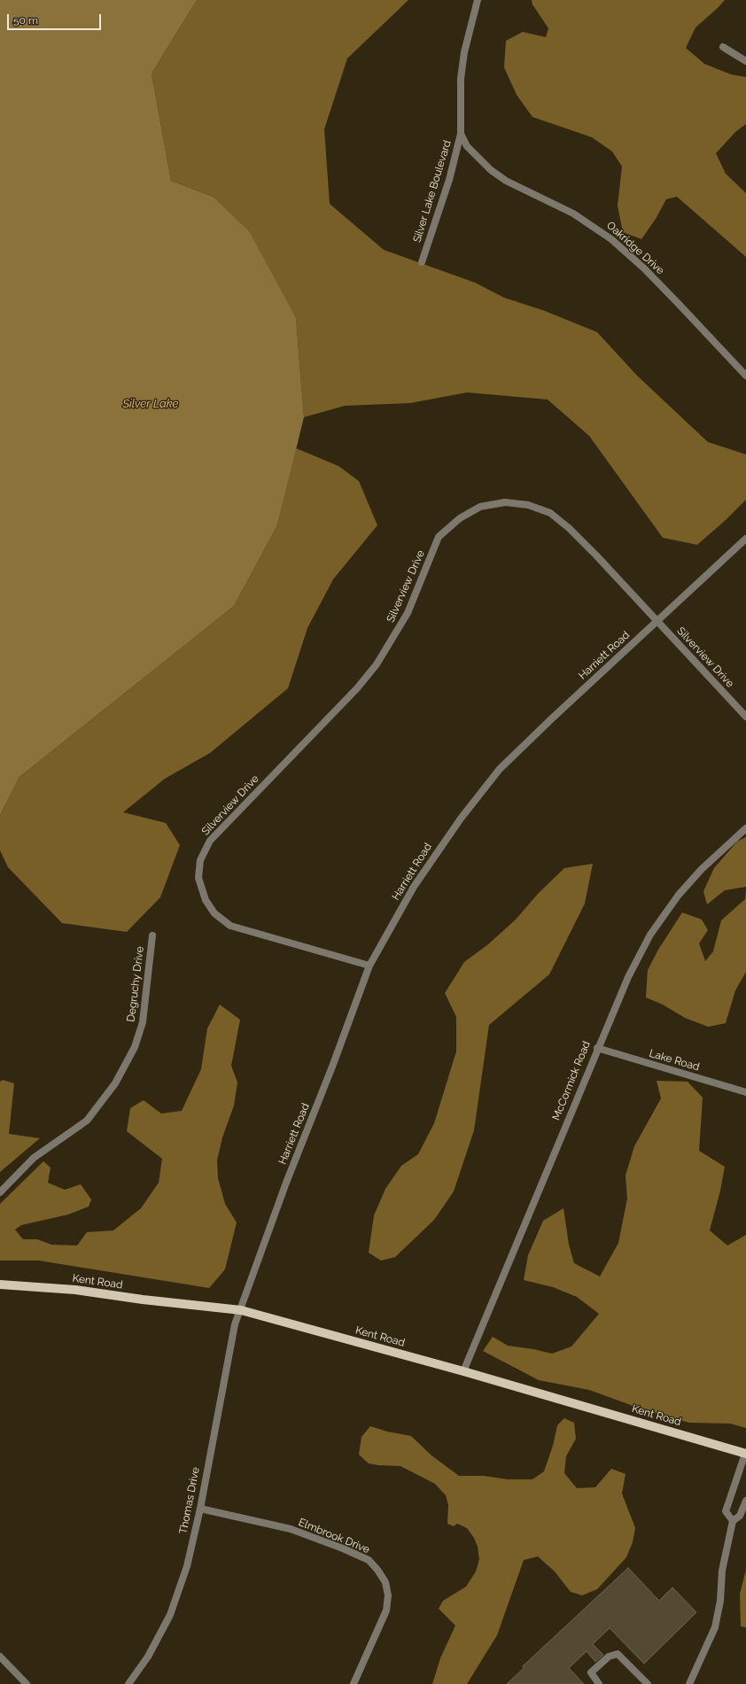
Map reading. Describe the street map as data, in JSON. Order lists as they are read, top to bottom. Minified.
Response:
{"streets":{"main road":["Kent Road"],"street":["Silver Lake Boulevard","Oakridge Drive","Silverview Drive","Harriett Road","Degruchy Drive","Lake Road","McCormick Road","Thomas Drive","Elmbrook Drive"]},"crossings":[["Silver Lake Boulevard","Oakridge Drive"],["Silverview Drive","Harriett Road"],["Harriett Road","Kent Road"],["Harriett Road","Thomas Drive"],["Lake Road","McCormick Road"],["McCormick Road","Kent Road"],["Kent Road","Thomas Drive"],["Thomas Drive","Elmbrook Drive"]],"water":["Silver Lake"],"scale_bar":"50 m"}
